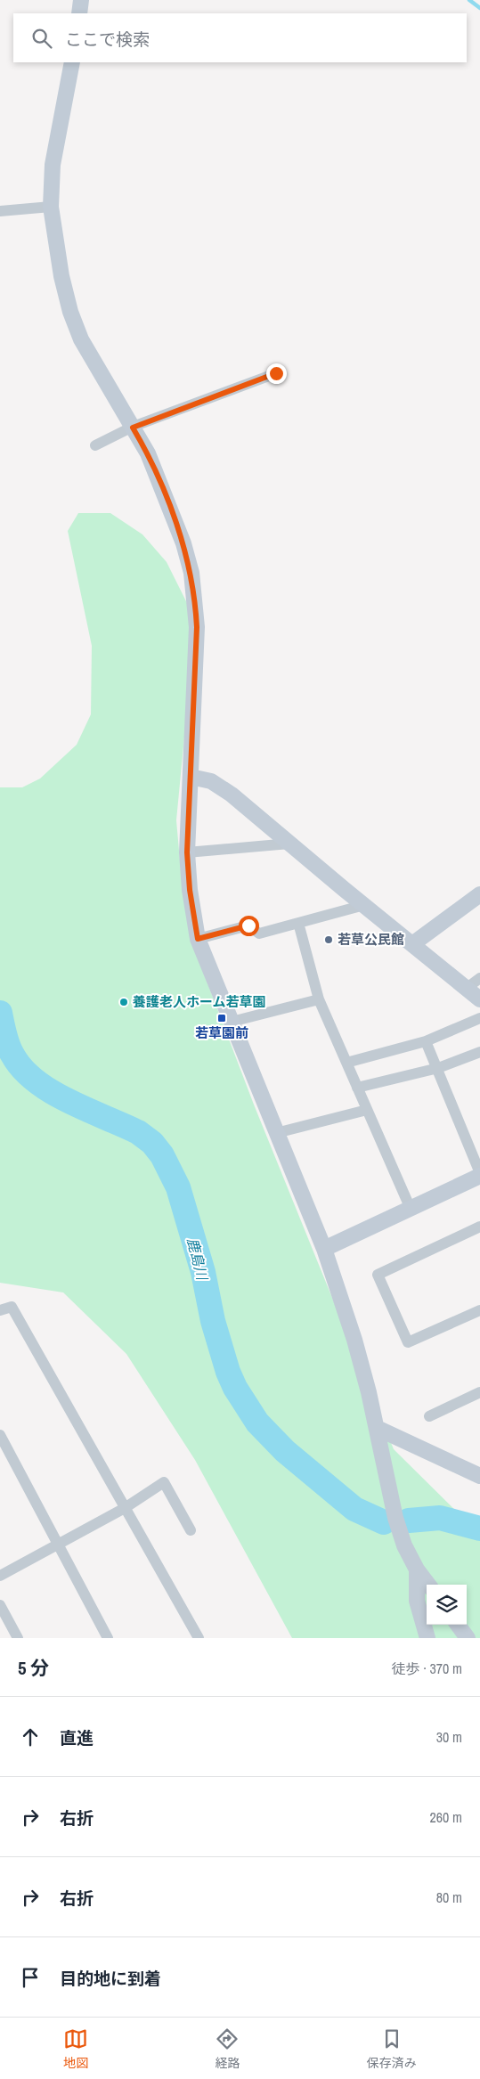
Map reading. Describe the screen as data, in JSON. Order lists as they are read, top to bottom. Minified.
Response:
{"water":["鹿島川"],"places":{"other":["若草公民館","養護老人ホーム若草園"],"transit":["若草園前"]},"page":{"search":"ここで検索","heading":["5 分","徒歩 · 370 m"],"list":[["直進","30 m"],["右折","260 m"],["右折","80 m"],"目的地に到着"],"nav":["地図","経路","保存済み"]}}
